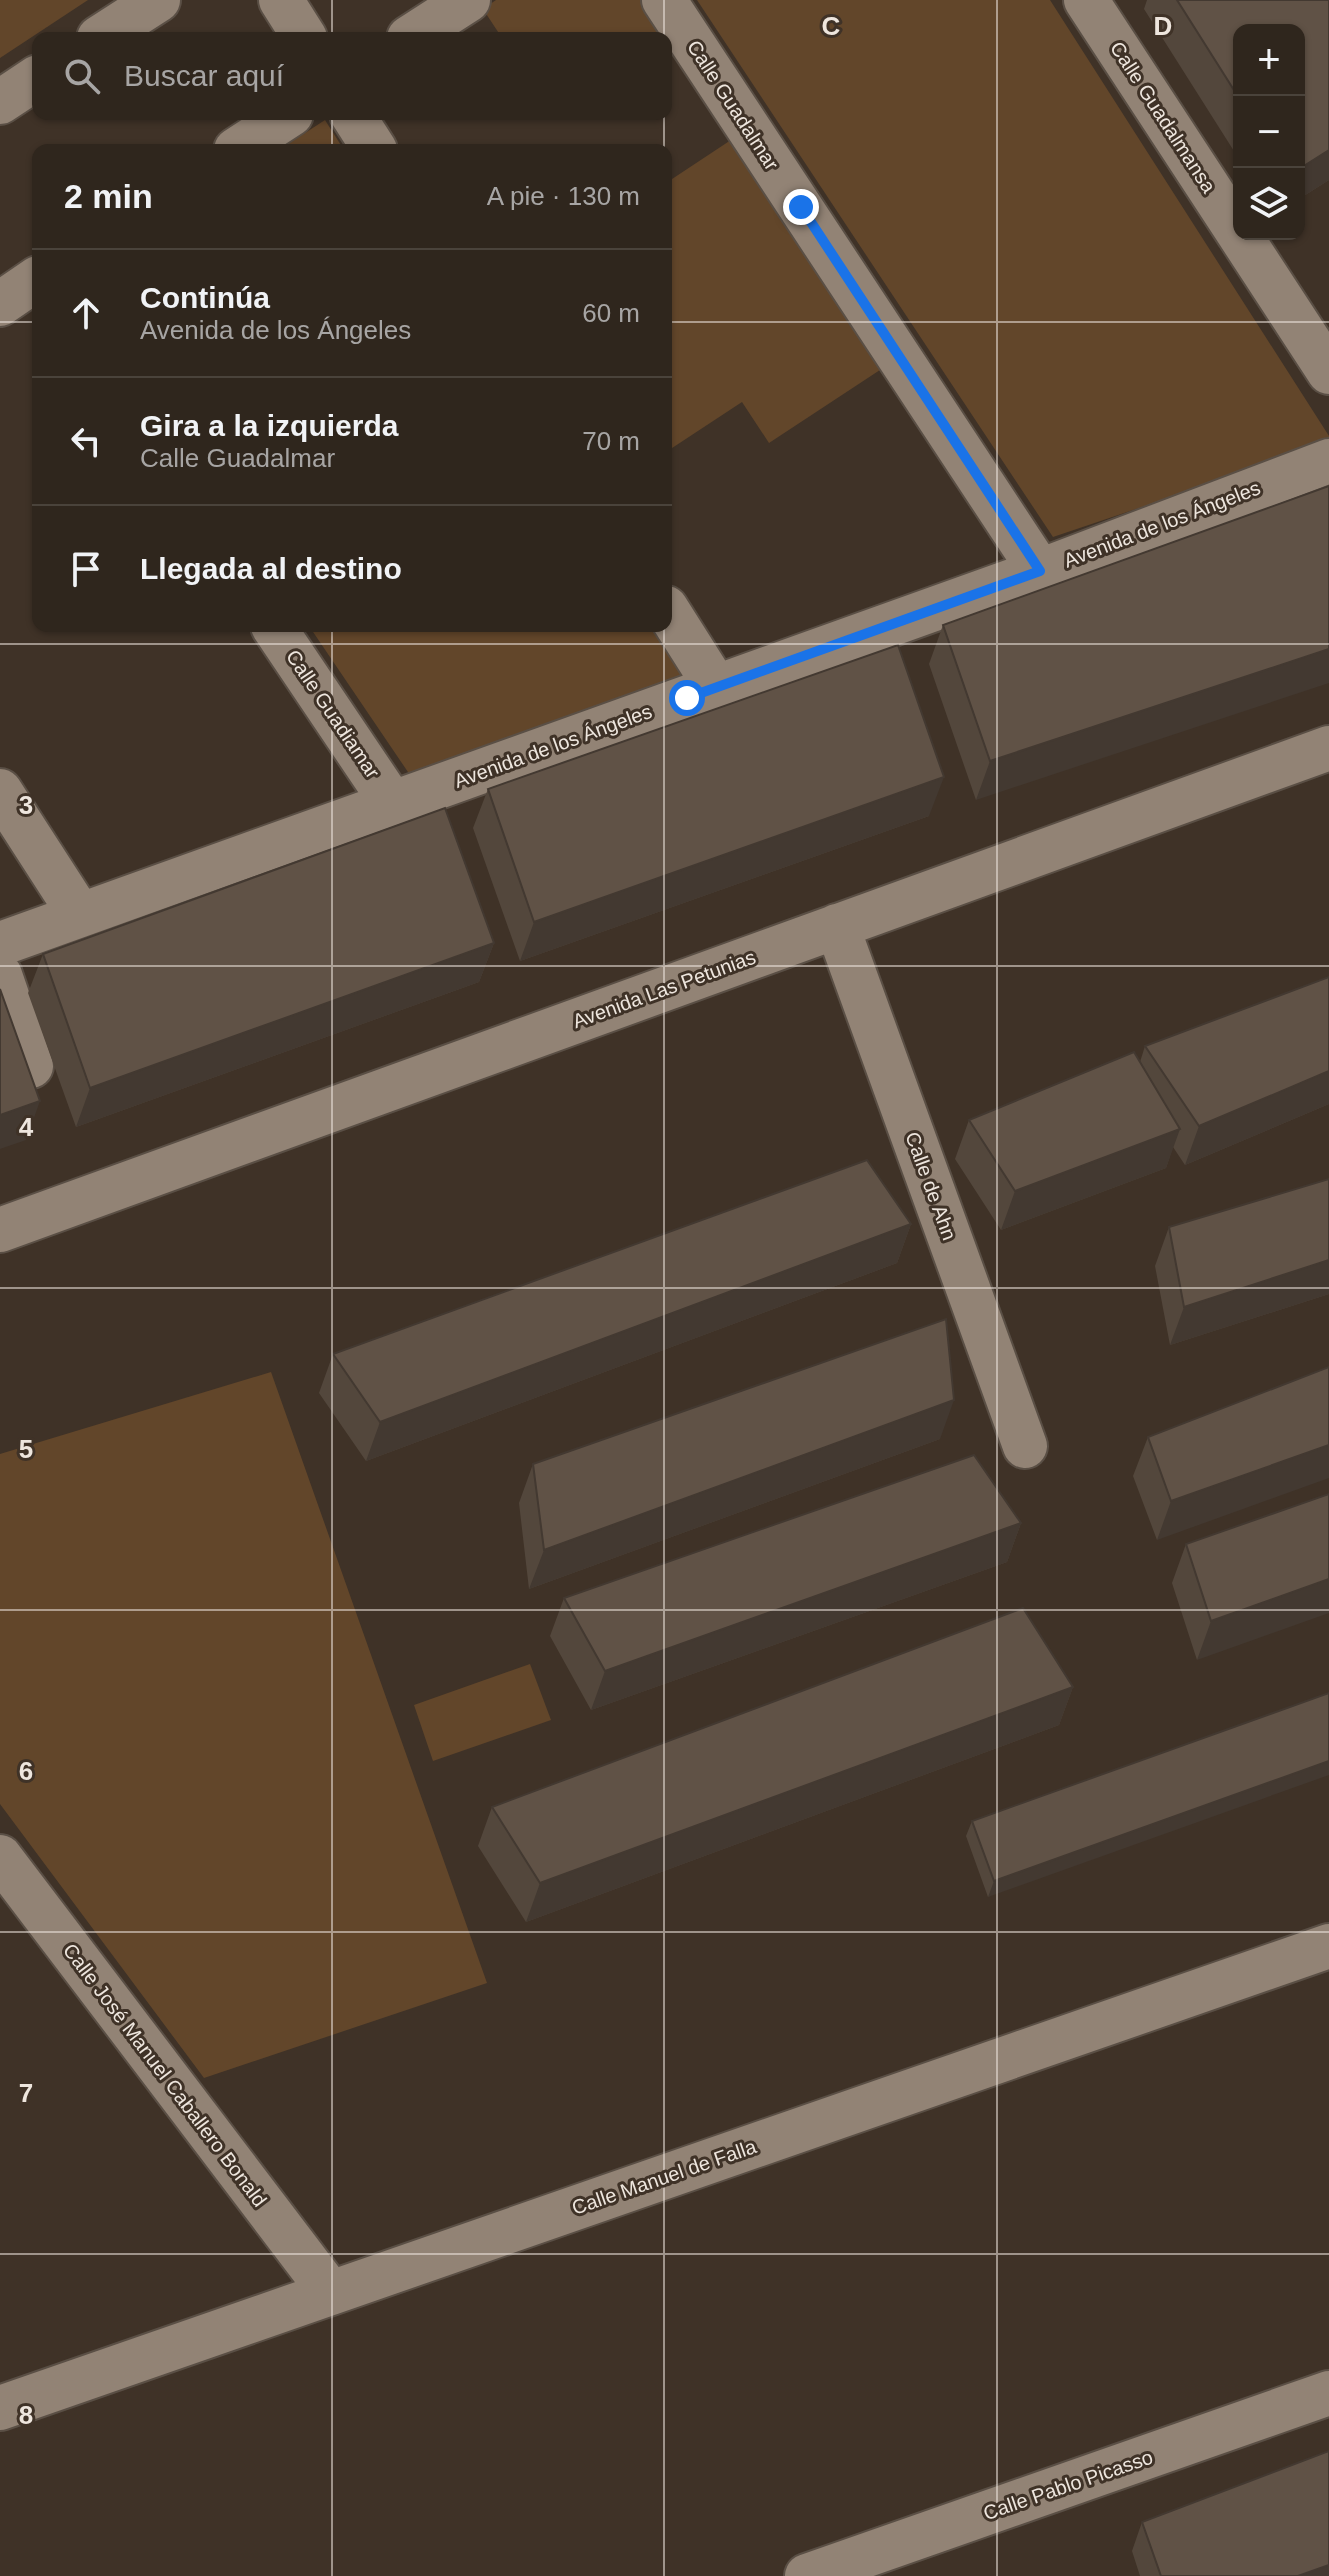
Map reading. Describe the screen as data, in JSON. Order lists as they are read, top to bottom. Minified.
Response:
{"streets":{"street":["Calle Guadalmar","Calle Guadalmansa","Avenida de los Ángeles","Calle Guadiamar","Avenida Las Petunias","Calle de Ahn","Calle José Manuel Caballero Bonald","Calle Manuel de Falla","Calle Pablo Picasso"]},"crossings":[["Calle Guadalmar","Avenida de los Ángeles"],["Avenida de los Ángeles","Calle Guadiamar"],["Avenida Las Petunias","Calle de Ahn"],["Calle José Manuel Caballero Bonald","Calle Manuel de Falla"]],"page":{"map_buttons":["+","−"],"search":"Buscar aquí","heading":["2 min","A pie · 130 m"],"list":[["Continúa","Avenida de los Ángeles","60 m"],["Gira a la izquierda","Calle Guadalmar","70 m"],"Llegada al destino"]},"grid":{"columns":["C","D"],"rows":["3","4","5","6","7","8"]}}
